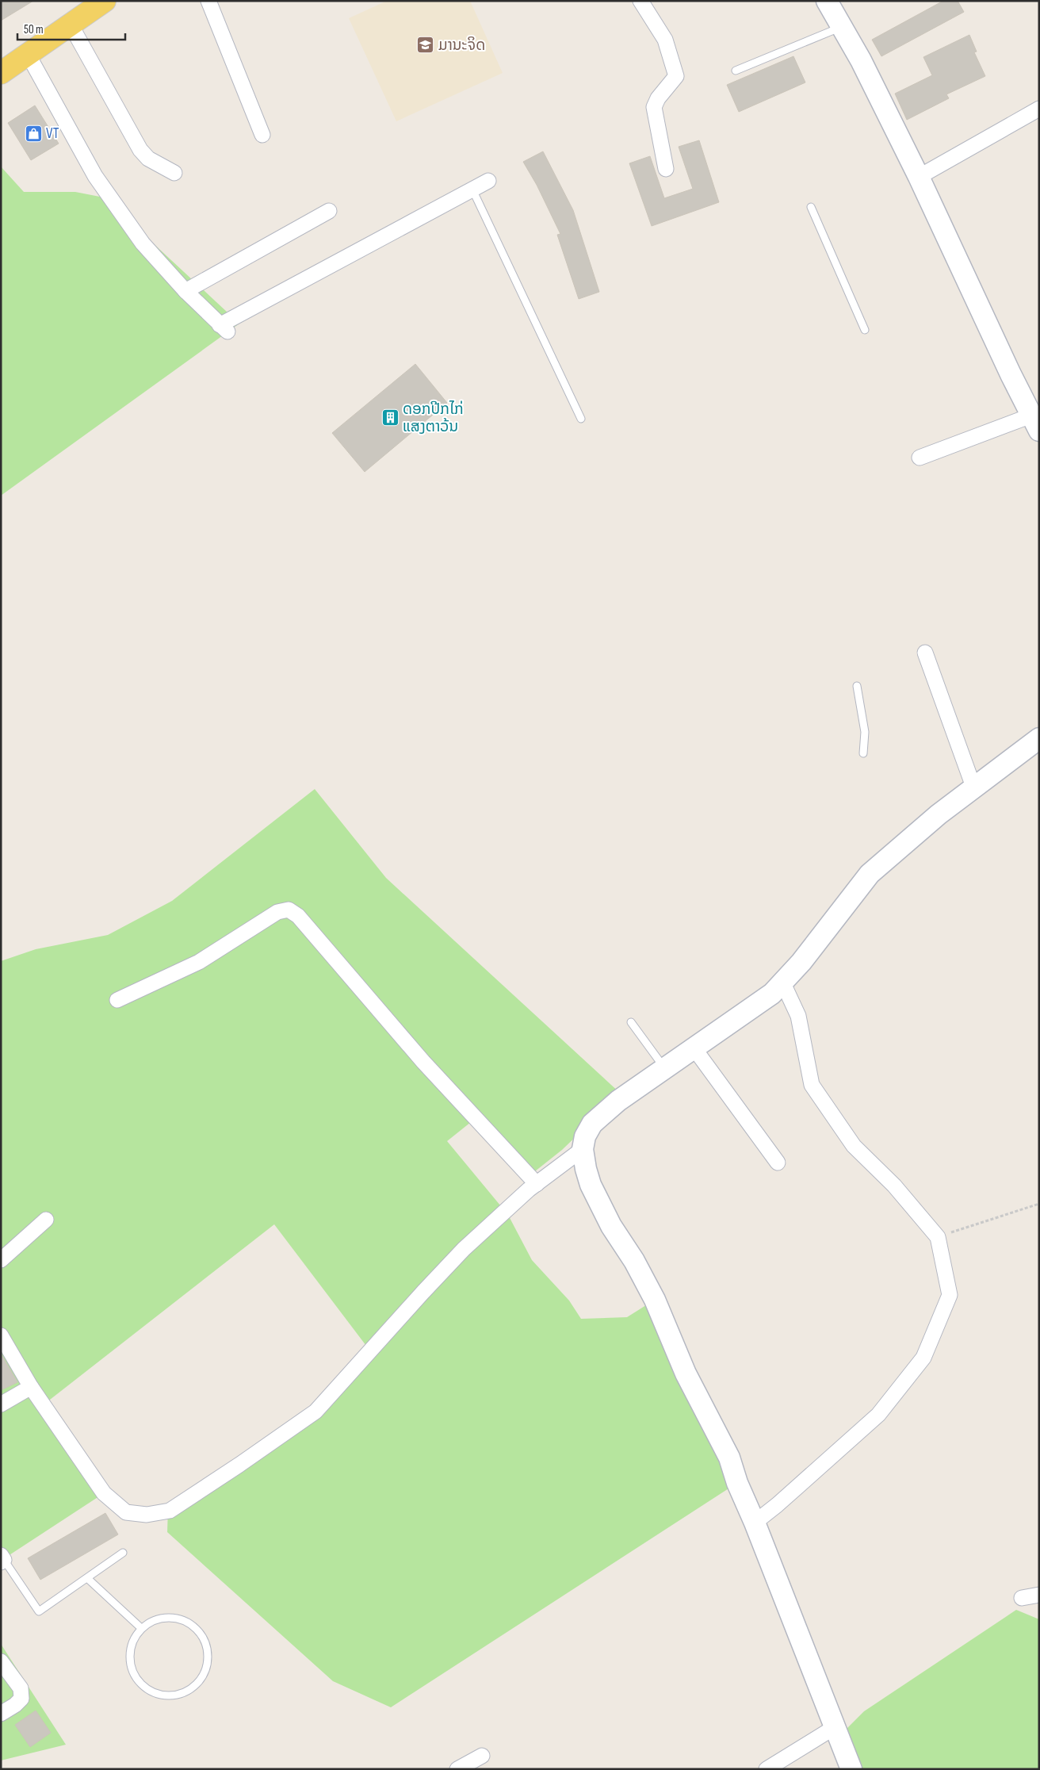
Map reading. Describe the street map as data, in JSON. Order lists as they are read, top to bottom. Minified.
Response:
{"places":{"school or university":["ມານະຈິດ"],"shop":["VT"],"building":["ດອກປີກໄກ່ ແສງຕາວ້ນ"]},"scale_bar":"50 m"}
